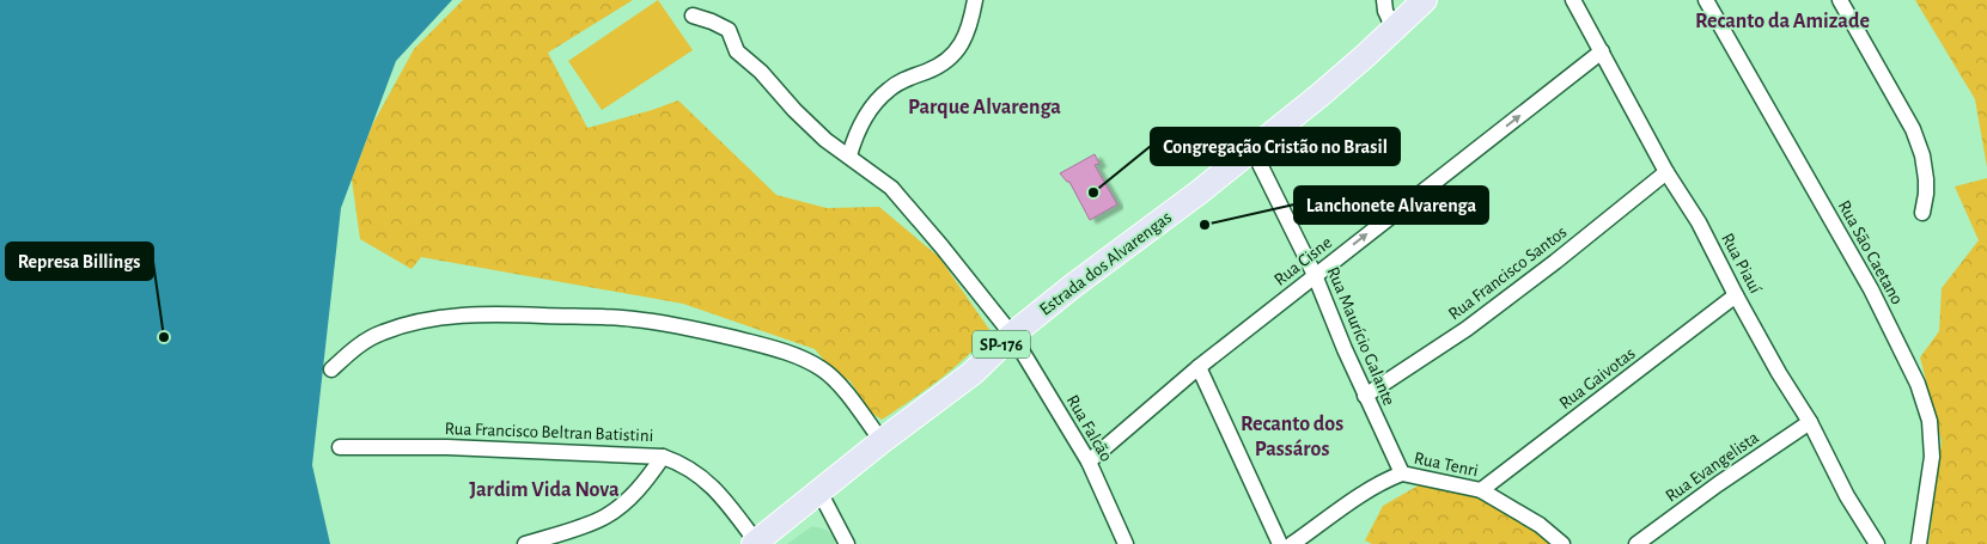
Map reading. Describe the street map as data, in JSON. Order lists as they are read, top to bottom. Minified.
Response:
{"streets":{"main road":["Estrada dos Alvarengas","SP-176"],"street":["Rua São Caetano","Rua Cisne","Rua Piauí","Rua Francisco Santos","Rua Maurício Galante","Rua Gaivotas","Rua Falcão","Rua Francisco Beltran Batistini","Rua Tenri","Rua Evangelista"]},"crossings":[["Rua Cisne","Rua Piauí"],["Rua Cisne","Rua Maurício Galante"],["Rua Cisne","Rua Falcão"],["Estrada dos Alvarengas","Rua Maurício Galante"],["Estrada dos Alvarengas","Rua Falcão"],["Estrada dos Alvarengas","Rua Francisco Beltran Batistini"],["Rua Piauí","Rua Francisco Santos"],["Rua Piauí","Rua Gaivotas"],["Rua Piauí","Rua Evangelista"],["Rua Francisco Santos","Rua Maurício Galante"],["Rua Maurício Galante","Rua Tenri"],["Rua Gaivotas","Rua Tenri"]],"one_way":["Rua Cisne"],"districts":["Recanto da Amizade","Parque Alvarenga","Recanto dos Passáros","Jardim Vida Nova"],"places":["Congregação Cristão no Brasil","Lanchonete Alvarenga","Represa Billings"]}
